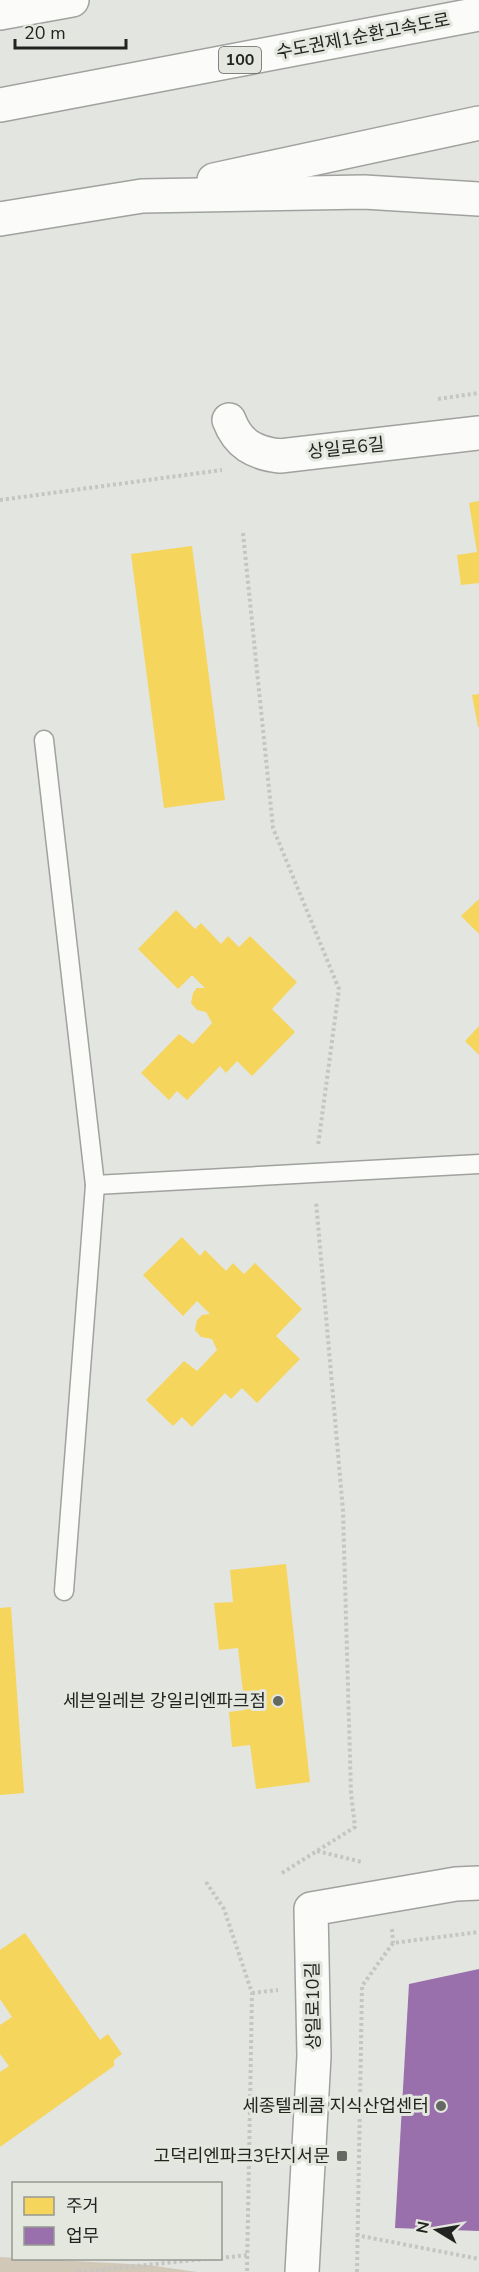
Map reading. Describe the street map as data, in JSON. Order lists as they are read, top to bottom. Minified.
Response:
{"streets":{"main road":["수도권제1순환고속도로","100","상일로6길","상일로10길"]},"places":{"other":["세븐일레븐 강일리엔파크점","세종텔레콤 지식산업센터"],"transit":["고덕리엔파크3단지서문"]},"legend":["주거","업무"],"scale_bar":"20 m","north":"left"}
